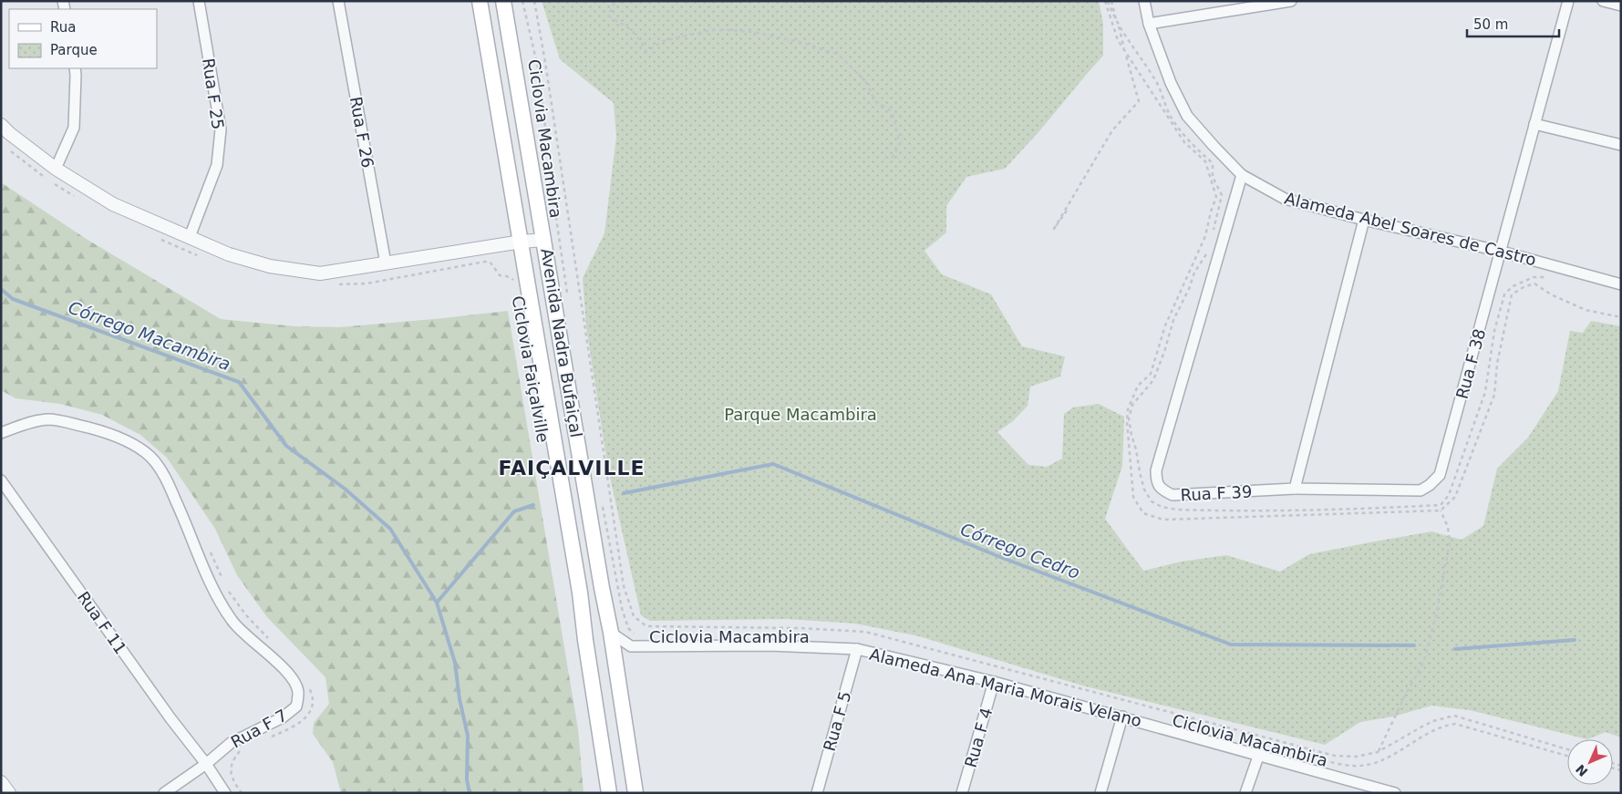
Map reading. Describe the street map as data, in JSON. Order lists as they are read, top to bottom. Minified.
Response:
{"streets":{"main road":["Avenida Nadra Bufaiçal"],"street":["Rua F 25","Rua F 26","Alameda Abel Soares de Castro","Rua F 38","Rua F 39","Rua F 11","Alameda Ana Maria Morais Velano","Rua F 5","Rua F 7","Rua F 4"],"path":["Ciclovia Macambira","Ciclovia Faiçalville"]},"crossings":[["Alameda Abel Soares de Castro","Rua F 38"],["Alameda Abel Soares de Castro","Rua F 39"],["Avenida Nadra Bufaiçal","Alameda Ana Maria Morais Velano"],["Rua F 38","Rua F 39"],["Rua F 11","Rua F 7"],["Alameda Ana Maria Morais Velano","Rua F 5"],["Alameda Ana Maria Morais Velano","Rua F 4"]],"districts":["FAIÇALVILLE"],"water":["Córrego Macambira","Córrego Cedro"],"parks":["Parque Macambira"],"legend":["Rua","Parque"],"scale_bar":"50 m","north":"bottom left"}
